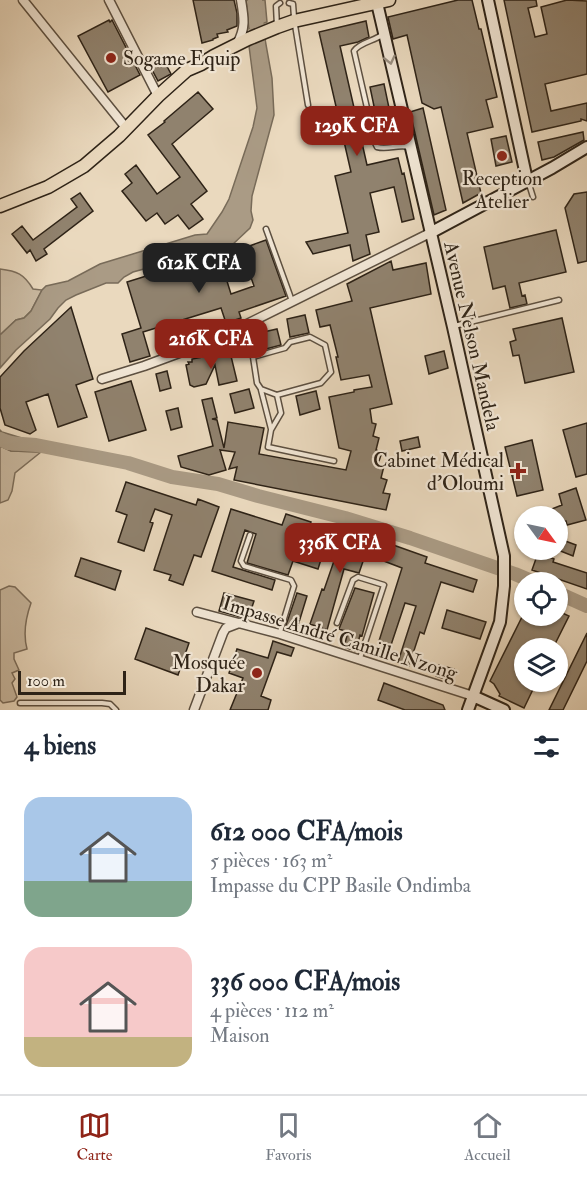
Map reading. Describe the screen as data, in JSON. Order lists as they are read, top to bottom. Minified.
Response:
{"streets":{"main road":["Avenue Nelson Mandela"],"street":["Impasse André Camille Nzong"]},"crossings":[["Avenue Nelson Mandela","Impasse André Camille Nzong"]],"places":{"other":["Sogame Equip","Reception Atelier","Mosquée Dakar"],"health":["Cabinet Médical d'Oloumi"]},"scale_bar":"100 m","north":"bottom right","page":{"price":["129K CFA","612K CFA","216K CFA","336K CFA"],"scale":"100 m","heading":"4 biens","list":[{"name":"612 000 CFA/mois","note":"5 pièces · 163 m² · Impasse du CPP Basile Ondimba"},{"name":"336 000 CFA/mois","note":"4 pièces · 112 m² · Maison"}],"tabs":["Carte","Favoris","Accueil"]}}
